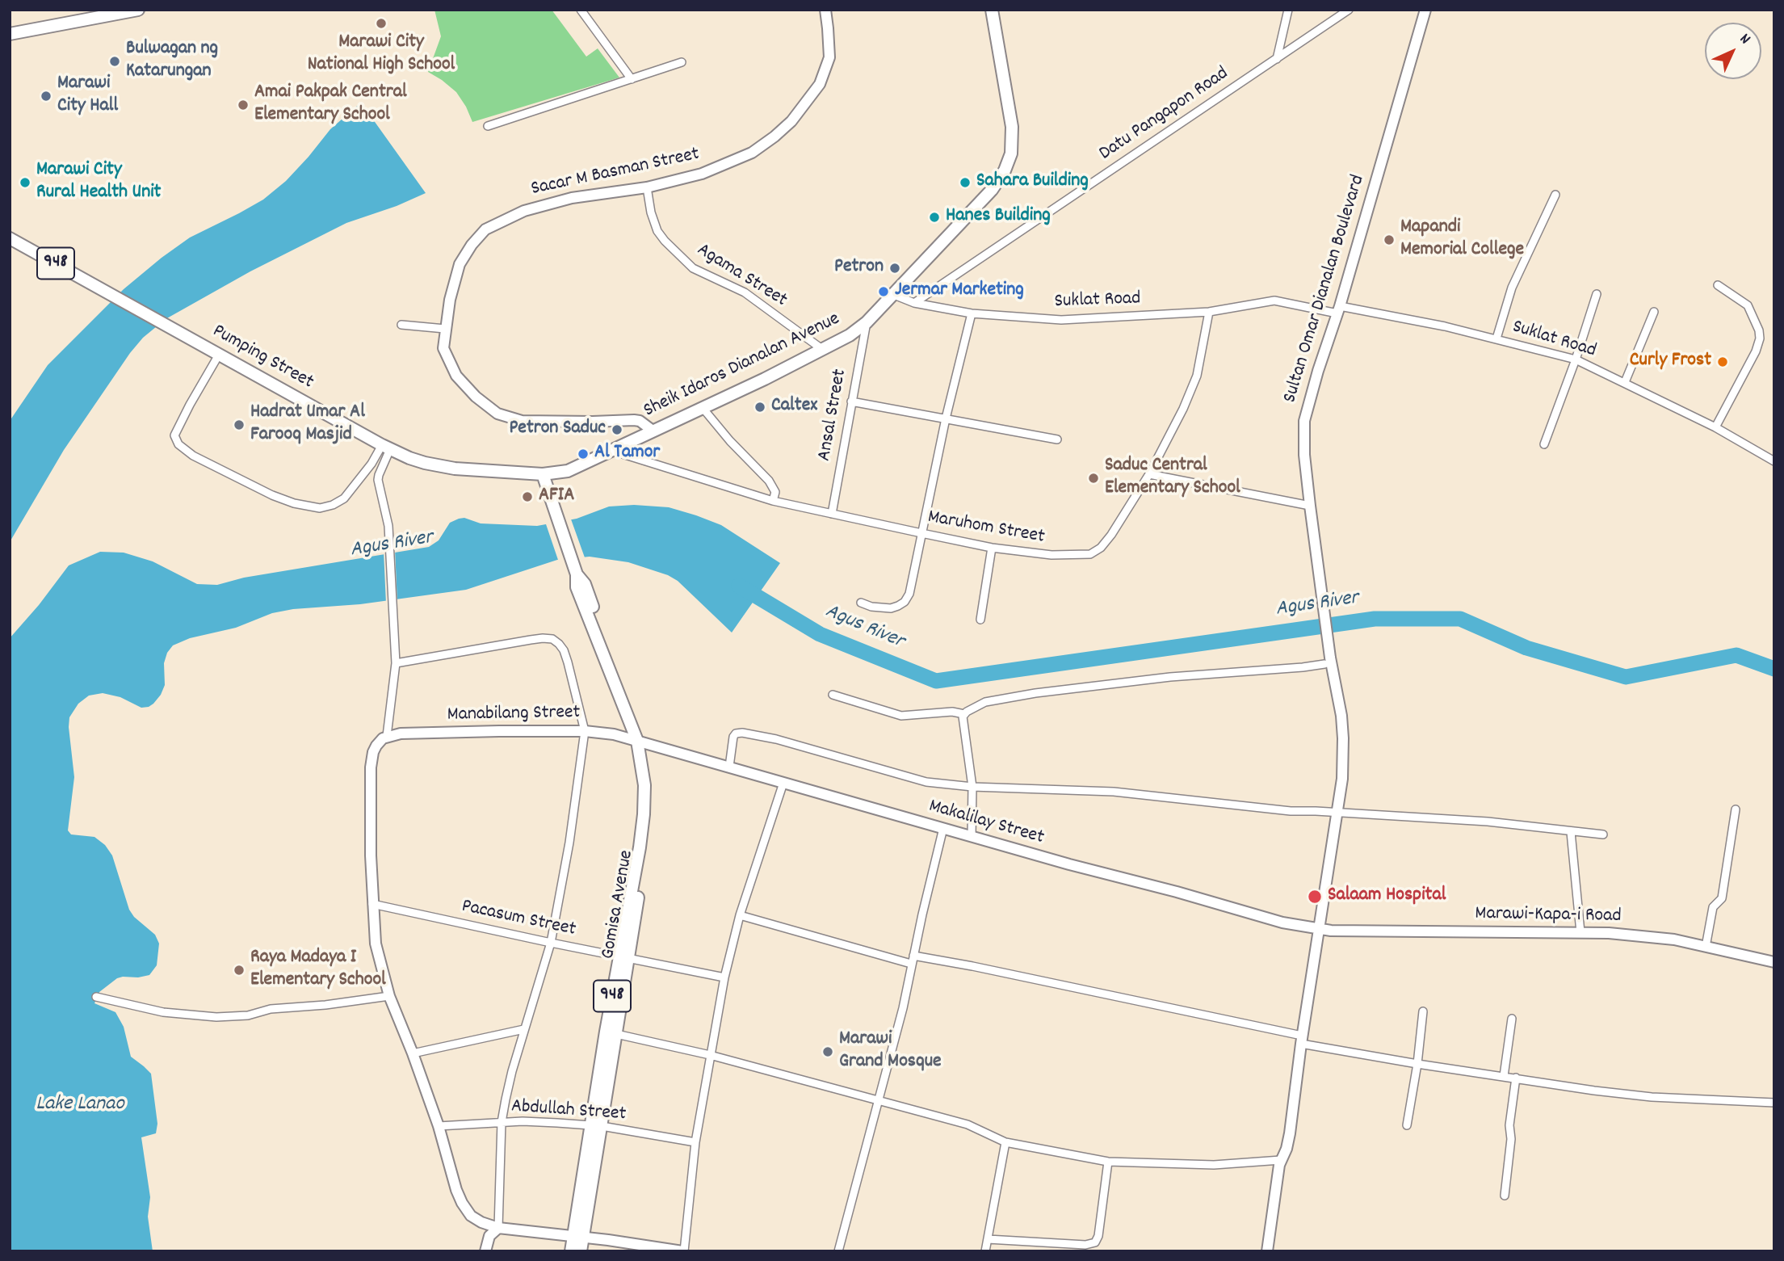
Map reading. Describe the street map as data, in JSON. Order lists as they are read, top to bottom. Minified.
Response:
{"streets":{"main road":["Sacar M Basman Street","948","Sultan Omar Dianalan Boulevard","Pumping Street","Sheik Idaros Dianalan Avenue","Manabilang Street","Makalilay Street","Gomisa Avenue","Marawi-Kapa-i Road"],"street":["Datu Pangapon Road","Agama Street","Suklat Road","Ansal Street","Maruhom Street","Pacasum Street","Abdullah Street"]},"crossings":[["Datu Pangapon Road","Suklat Road"],["Sacar M Basman Street","Agama Street"],["Sacar M Basman Street","Sheik Idaros Dianalan Avenue"],["Agama Street","Sheik Idaros Dianalan Avenue"],["Sultan Omar Dianalan Boulevard","Suklat Road"],["Sultan Omar Dianalan Boulevard","Makalilay Street"],["Sultan Omar Dianalan Boulevard","Marawi-Kapa-i Road"],["Suklat Road","Sheik Idaros Dianalan Avenue"],["Suklat Road","Maruhom Street"],["Pumping Street","Sheik Idaros Dianalan Avenue"],["Pumping Street","Gomisa Avenue"],["Sheik Idaros Dianalan Avenue","Ansal Street"],["Sheik Idaros Dianalan Avenue","Maruhom Street"],["Sheik Idaros Dianalan Avenue","Gomisa Avenue"],["Ansal Street","Maruhom Street"],["Manabilang Street","Makalilay Street"],["Manabilang Street","Gomisa Avenue"],["Makalilay Street","Gomisa Avenue"],["Makalilay Street","Marawi-Kapa-i Road"],["Gomisa Avenue","Pacasum Street"],["Gomisa Avenue","Abdullah Street"]],"water":["Agus River","Lake Lanao"],"places":["Marawi City National High School","Bulwagan ng Katarungan","Marawi City Hall","Amai Pakpak Central Elementary School","Marawi City Rural Health Unit","Sahara Building","Hanes Building","Mapandi Memorial College","Petron","Jermar Marketing","Curly Frost","Caltex","Hadrat Umar Al Farooq Masjid","Petron Saduc","Al Tamor","Saduc Central Elementary School","AFIA","Salaam Hospital","Raya Madaya I Elementary School","Marawi Grand Mosque"],"north":"top right"}
